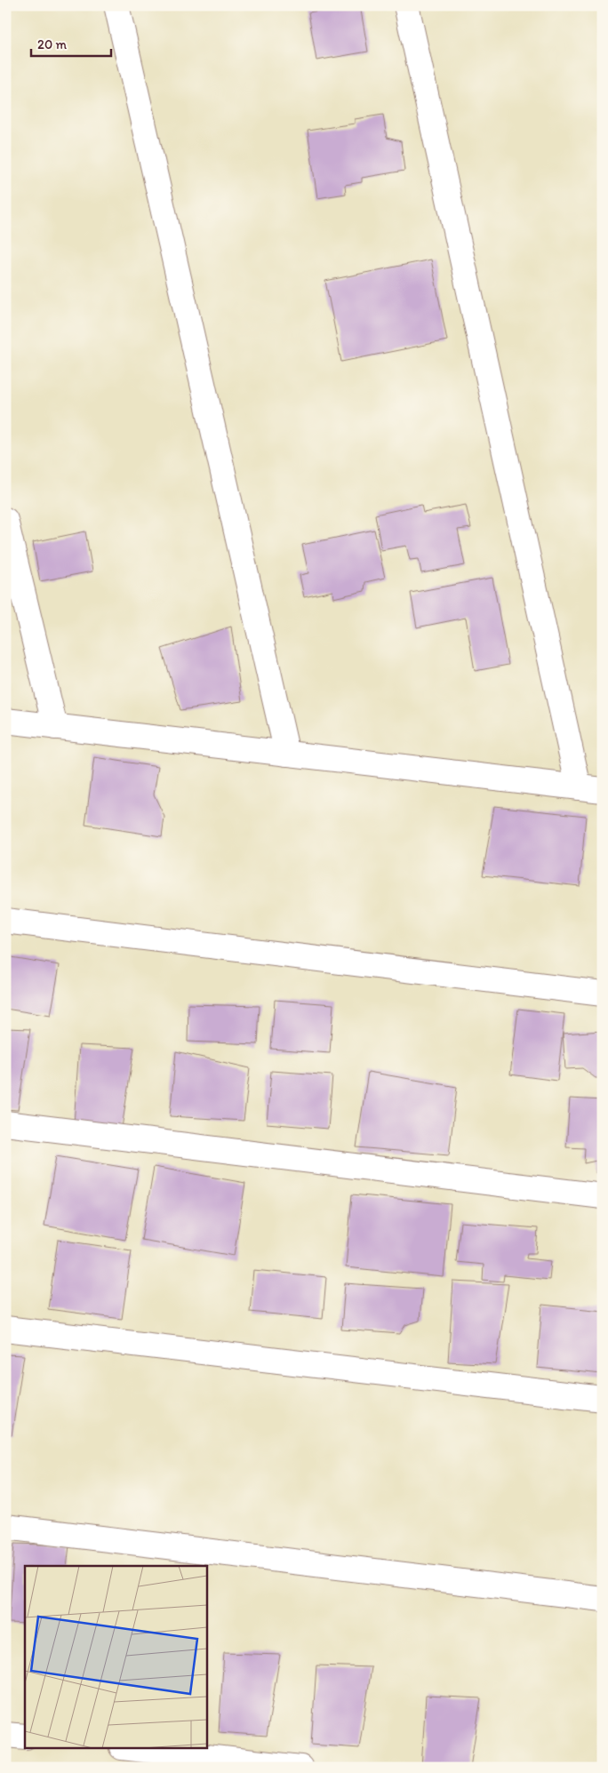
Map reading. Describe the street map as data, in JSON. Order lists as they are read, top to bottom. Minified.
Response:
{"scale_bar":"20 m"}
